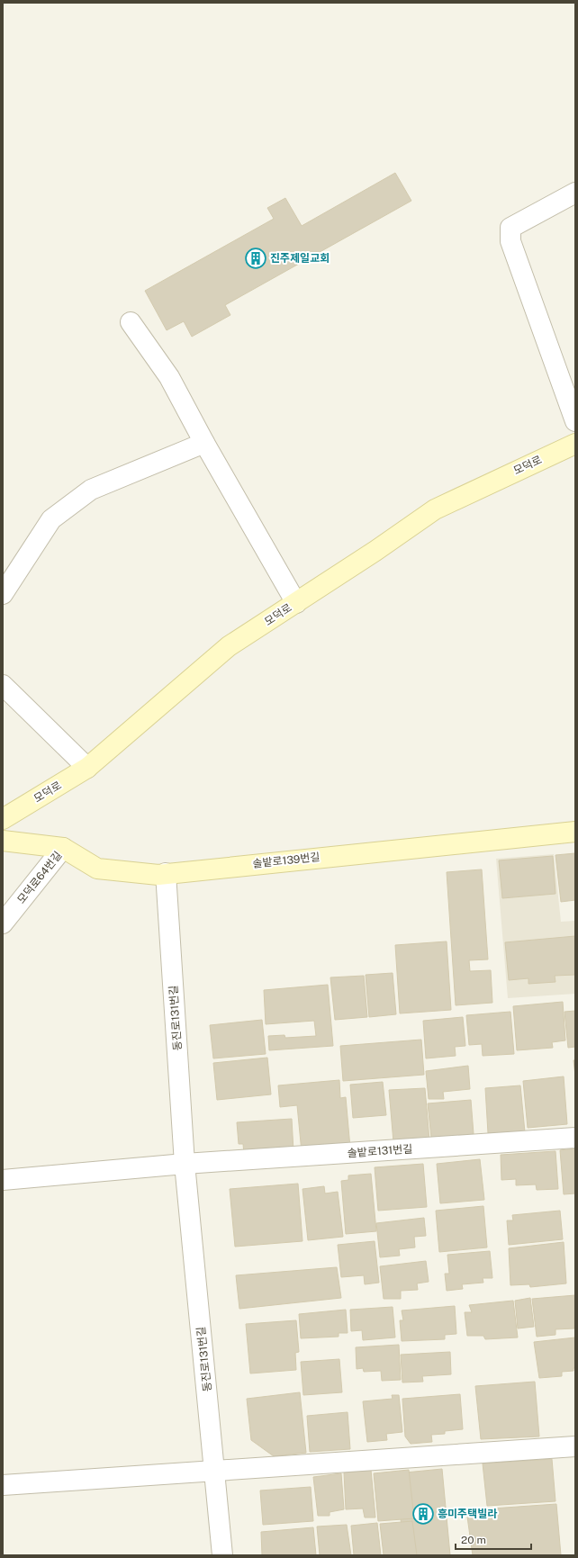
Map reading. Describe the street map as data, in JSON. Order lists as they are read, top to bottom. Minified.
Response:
{"streets":{"street":["모덕로","솔밭로139번길","모덕로64번길","동진로131번길","솔밭로131번길"]},"crossings":[["솔밭로139번길","모덕로64번길"],["솔밭로139번길","동진로131번길"],["동진로131번길","솔밭로131번길"]],"places":{"building":["진주제일교회","흥미주택빌라"]},"scale_bar":"20 m"}
